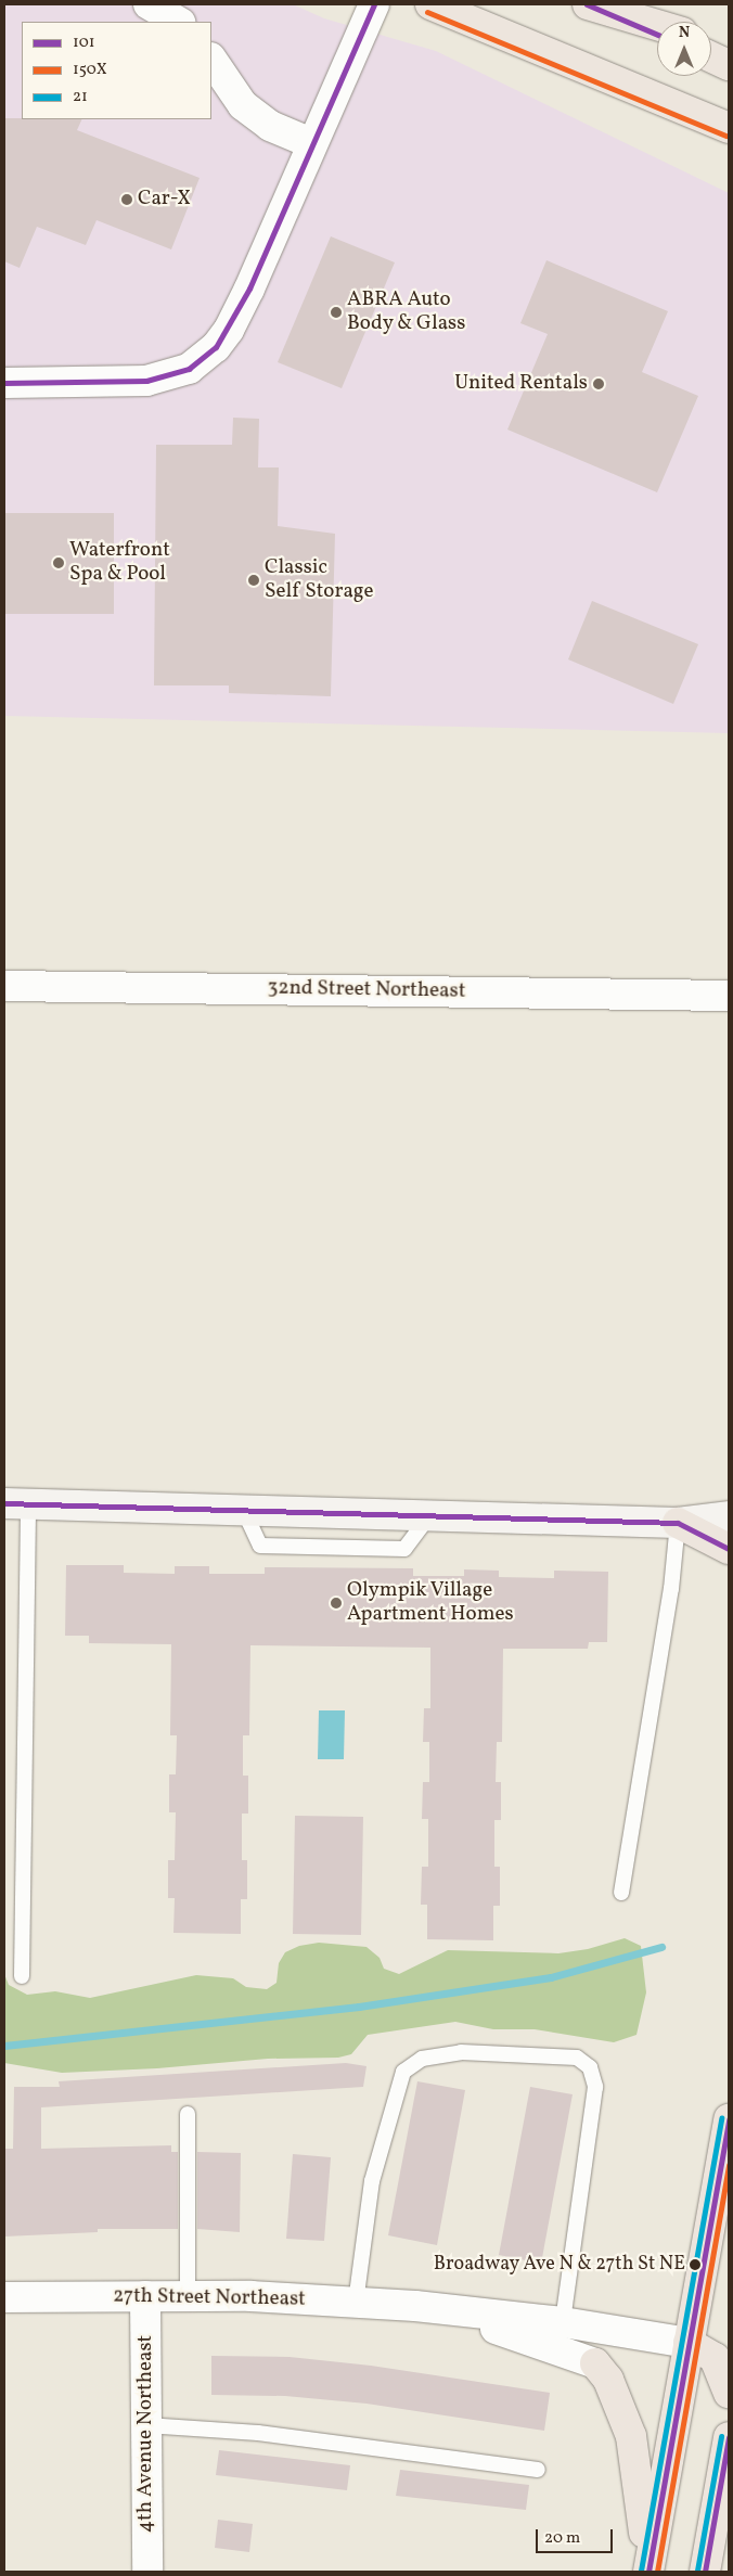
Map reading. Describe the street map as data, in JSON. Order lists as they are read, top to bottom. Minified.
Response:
{"streets":{"street":["32nd Street Northeast","27th Street Northeast","4th Avenue Northeast"]},"crossings":[["27th Street Northeast","4th Avenue Northeast"]],"places":["Car-X","ABRA Auto Body & Glass","United Rentals","Waterfront Spa & Pool","Classic Self Storage","Olympik Village Apartment Homes","Broadway Ave N & 27th St NE"],"lines":["transit line 101","transit line 150X","transit line 21"],"legend":["101","150X","21"],"scale_bar":"20 m","north":"top"}
